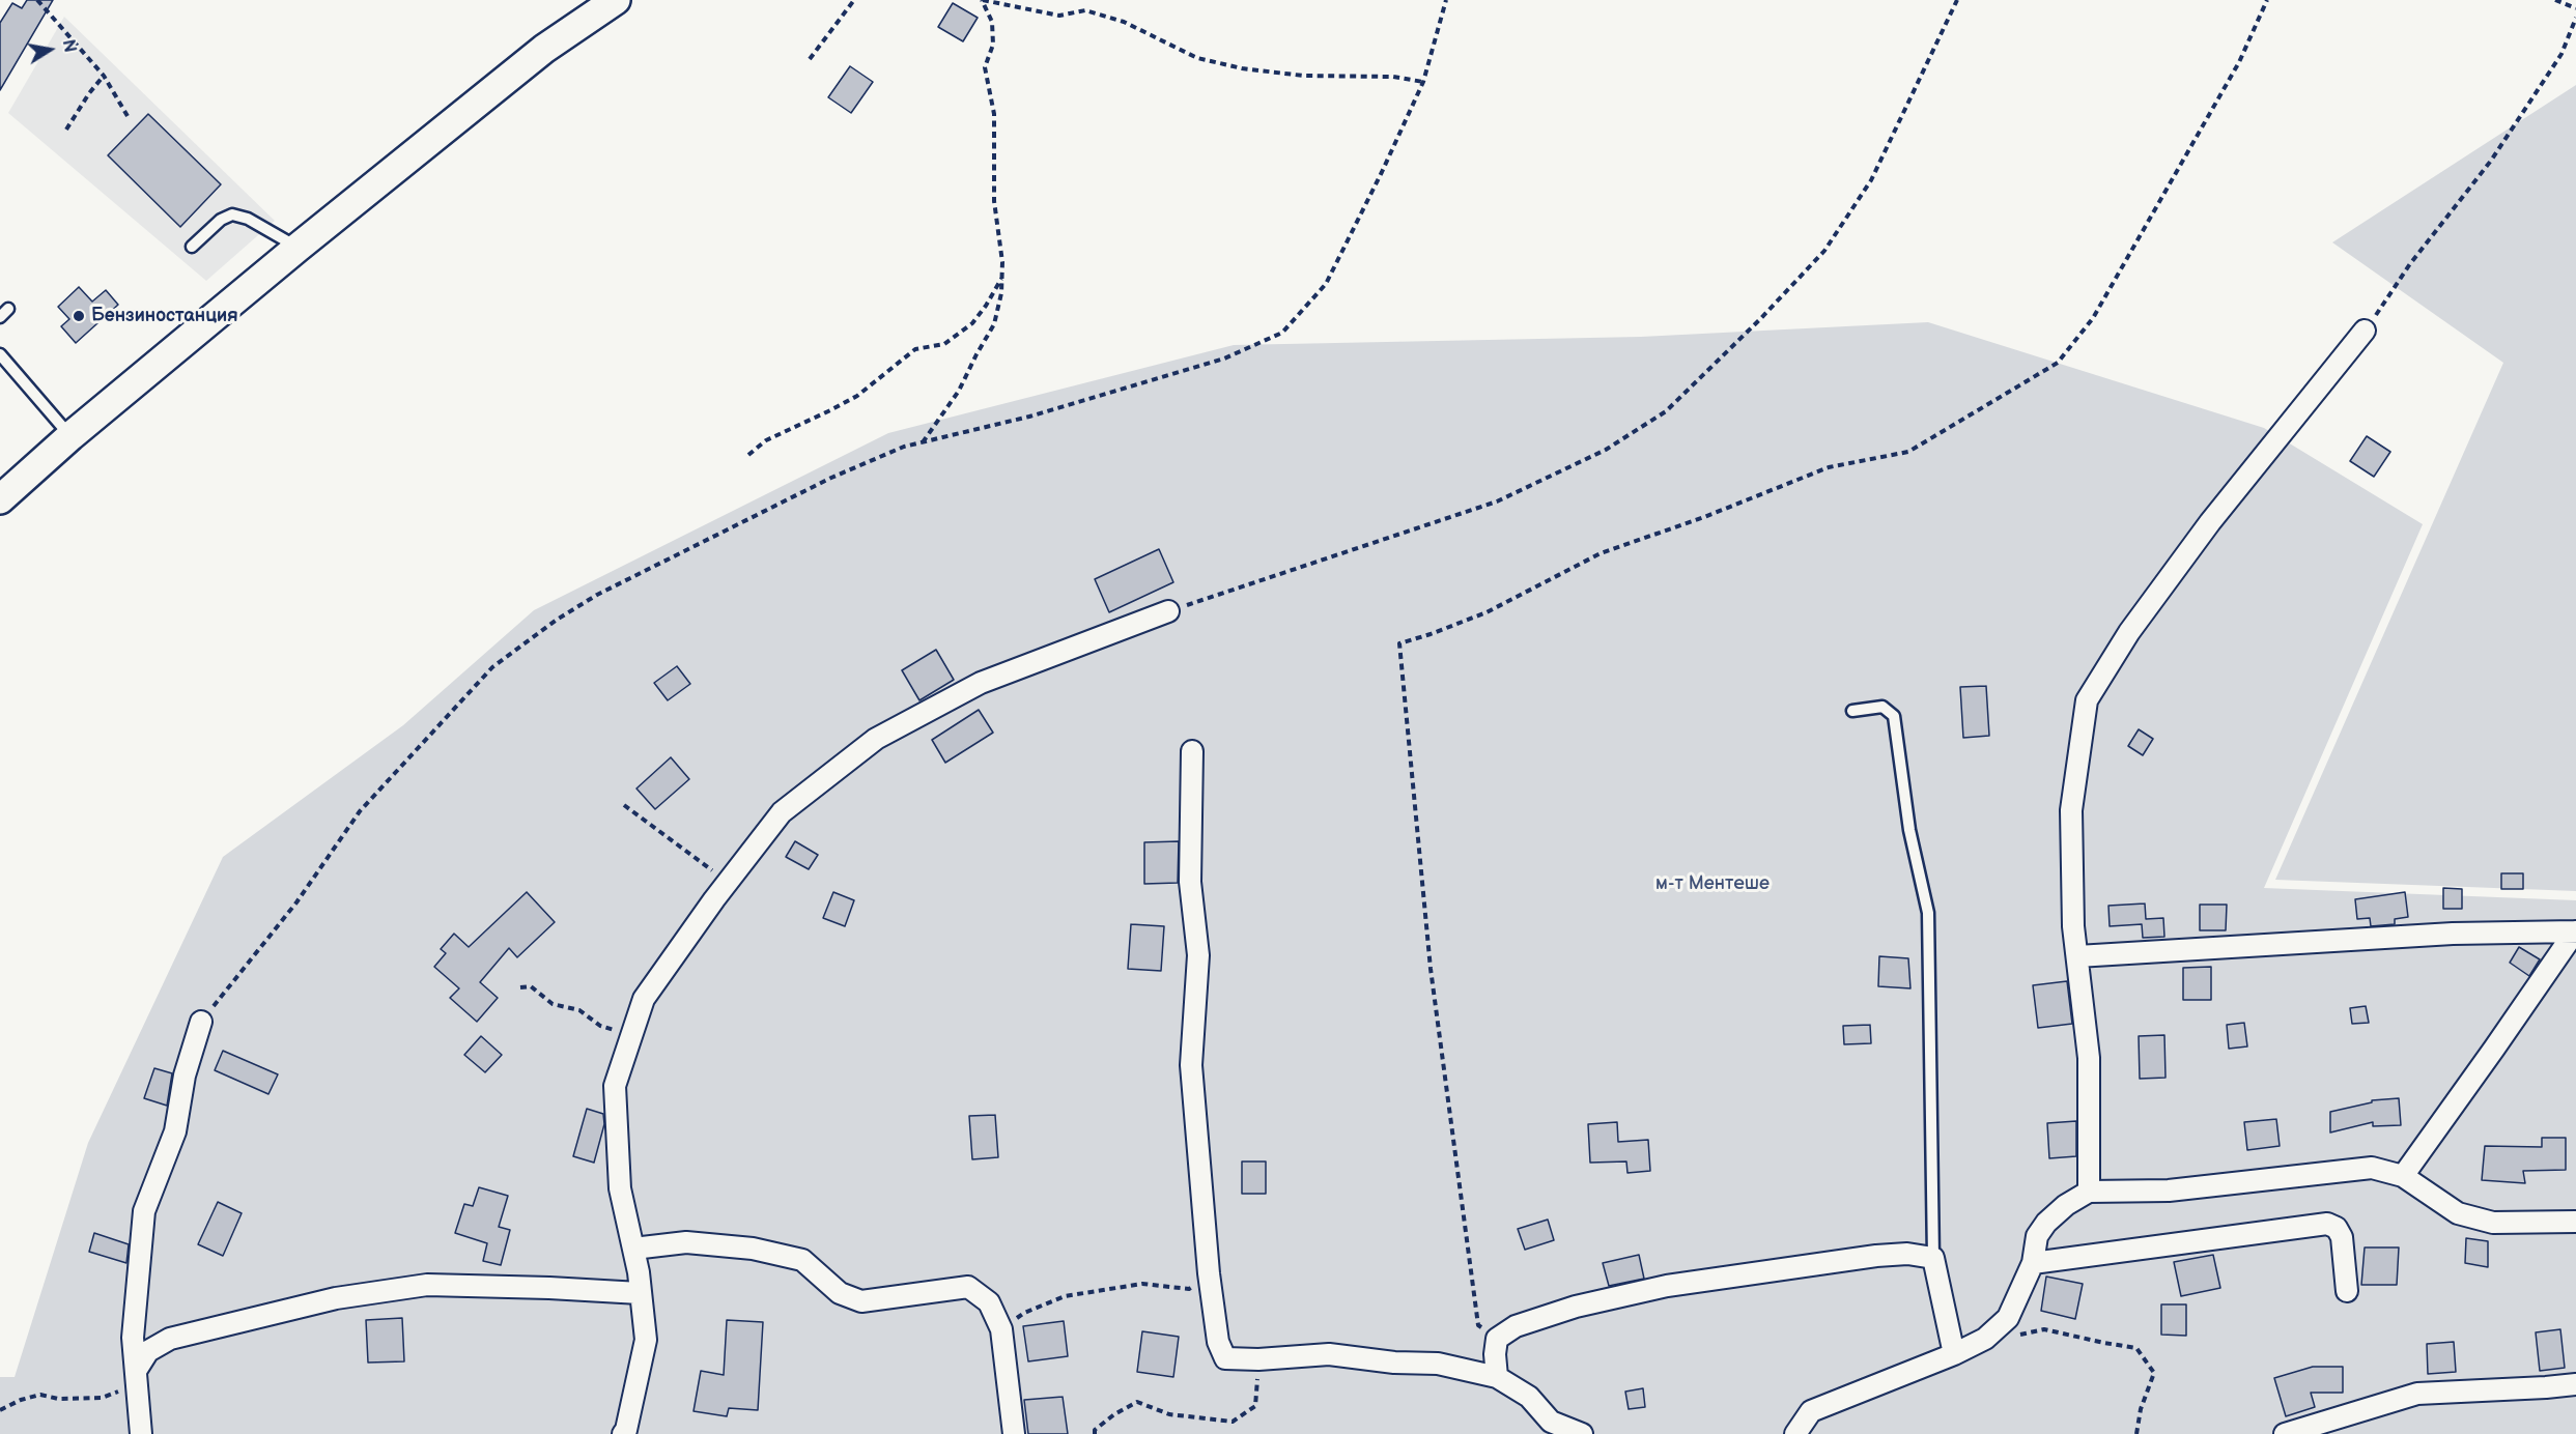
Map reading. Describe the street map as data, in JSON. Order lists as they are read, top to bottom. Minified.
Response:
{"parks":["м-т Ментeше"],"places":["Бензиностанция"],"north":"right"}
